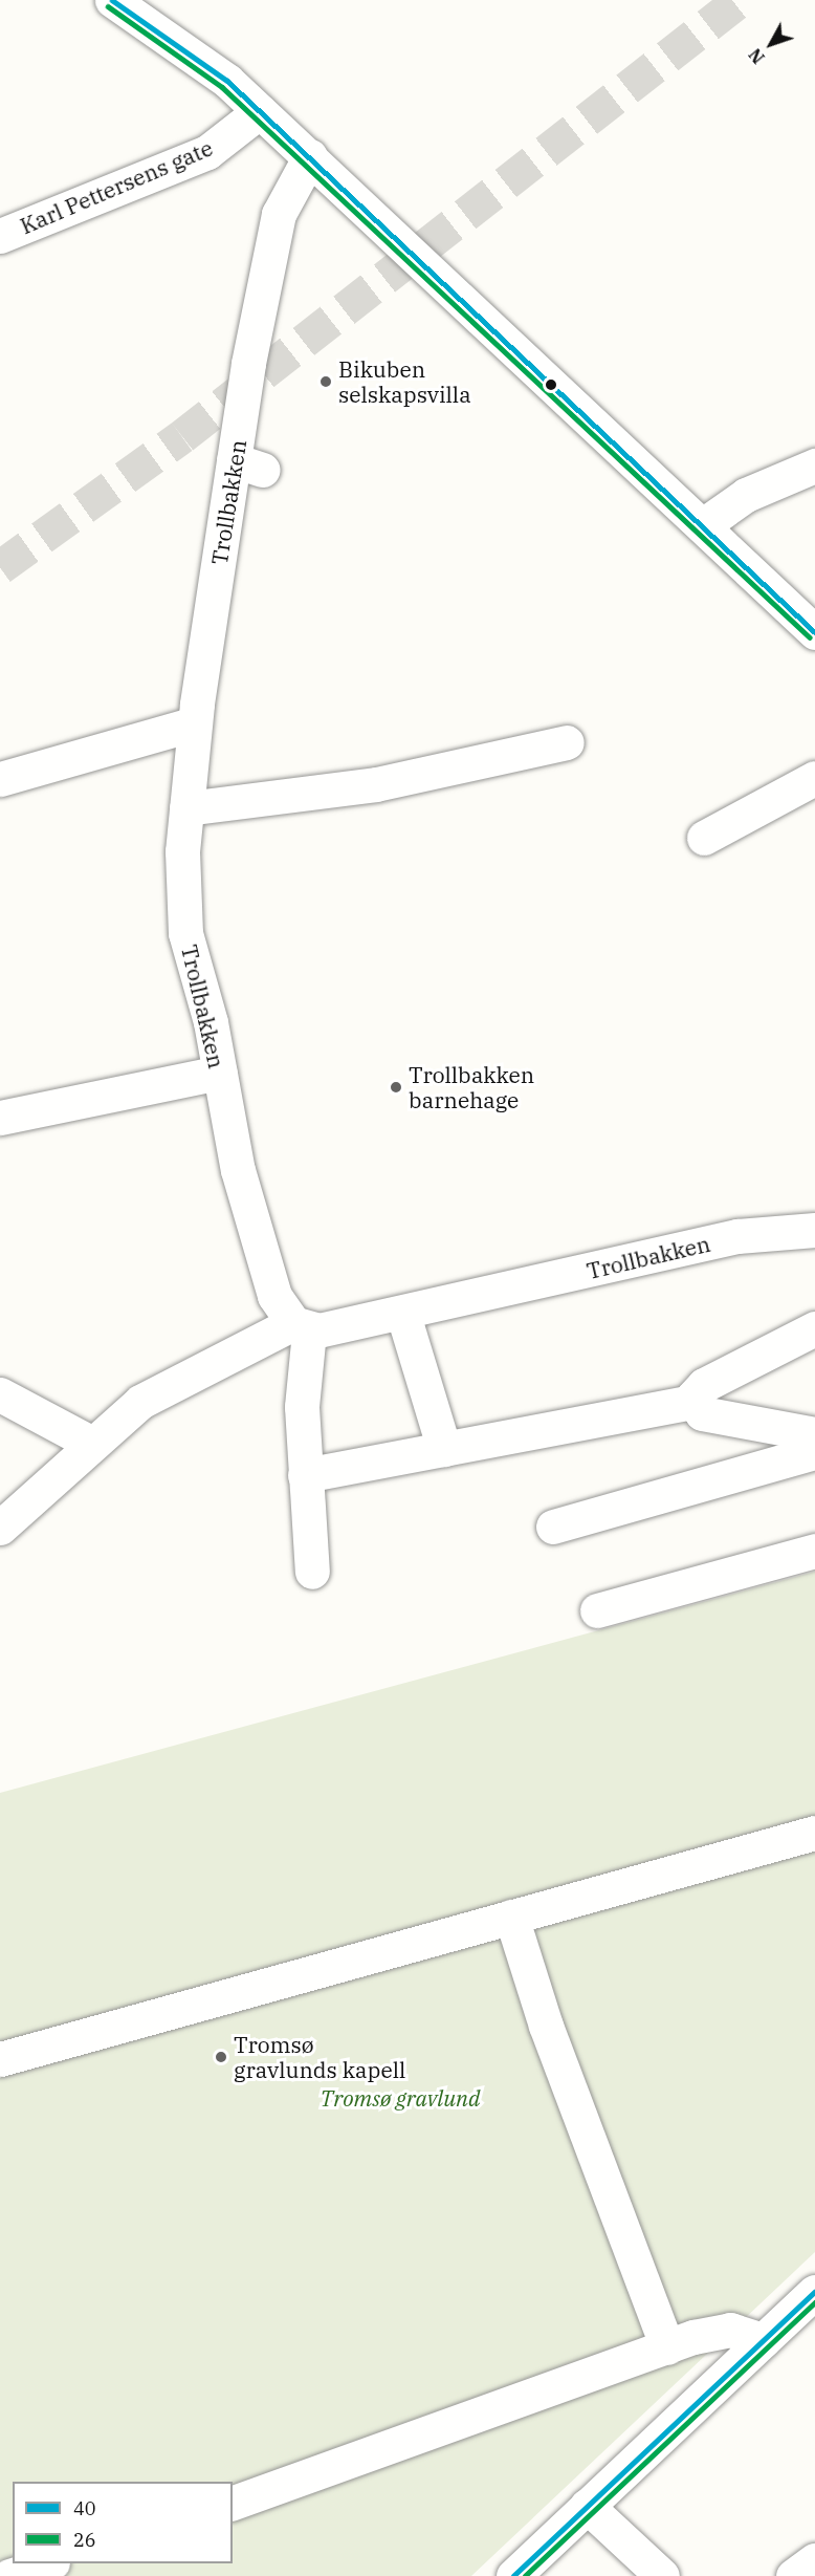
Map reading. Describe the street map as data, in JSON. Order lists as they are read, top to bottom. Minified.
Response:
{"streets":{"street":["Karl Pettersens gate","Trollbakken"]},"parks":["Tromsø gravlund"],"places":["Bikuben selskapsvilla","Trollbakken barnehage","Tromsø gravlunds kapell"],"lines":["transit line 40","transit line 26"],"legend":["40","26"],"north":"bottom left"}
